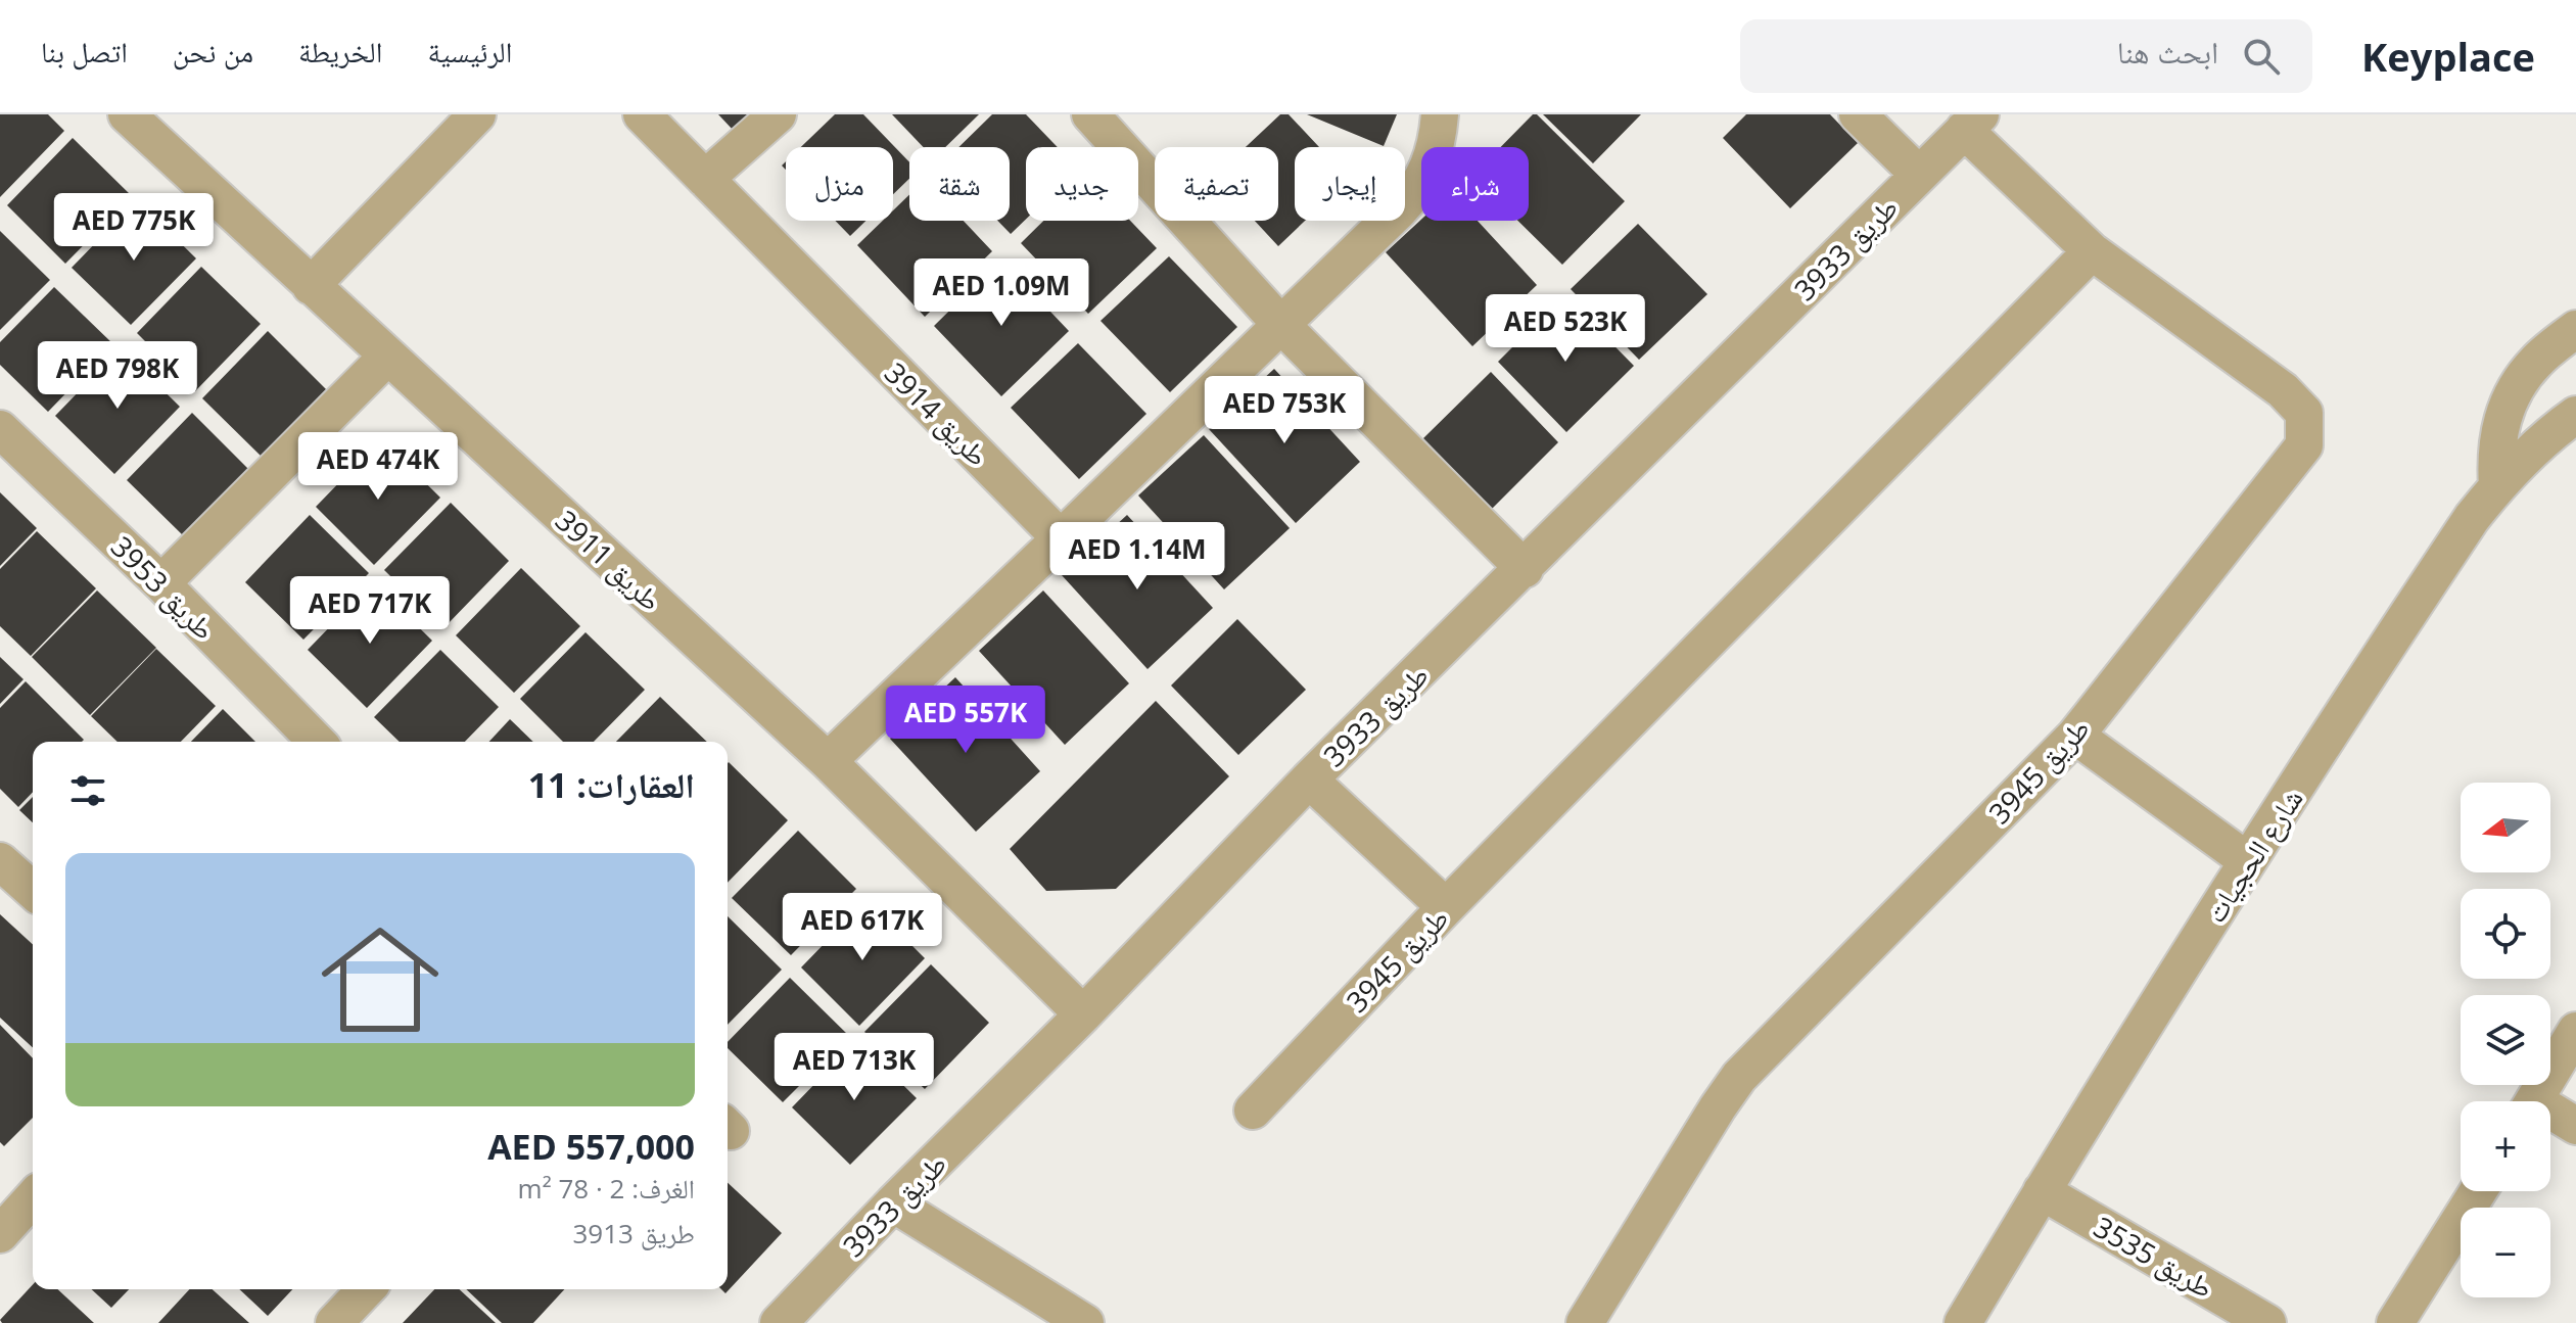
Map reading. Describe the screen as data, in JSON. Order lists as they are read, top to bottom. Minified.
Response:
{"streets":{"street":["طريق 3933","طريق 3914","طريق 3911","طريق 3953","طريق 3945","شارع الحجيات","طريق 3535"]},"crossings":[["طريق 3933","طريق 3911"],["طريق 3933","طريق 3945"],["شارع الحجيات","طريق 3535"]],"north":"left","page":{"header":"Keyplace","search":"ابحث هنا","nav":["الرئيسية","الخريطة","من نحن","اتصل بنا"],"chip":["شراء","إيجار","تصفية","جديد","شقة","منزل"],"price":["AED 775K","AED 1.09M","AED 523K","AED 798K","AED 753K","AED 474K","AED 1.14M","AED 717K","AED 557K","AED 617K","AED 713K"],"heading":"العقارات: 11","map_buttons":["+","−"],"list":[{"name":"AED 557,000","note":"الغرف: 2 · 78 m² · طريق 3913"}]}}
